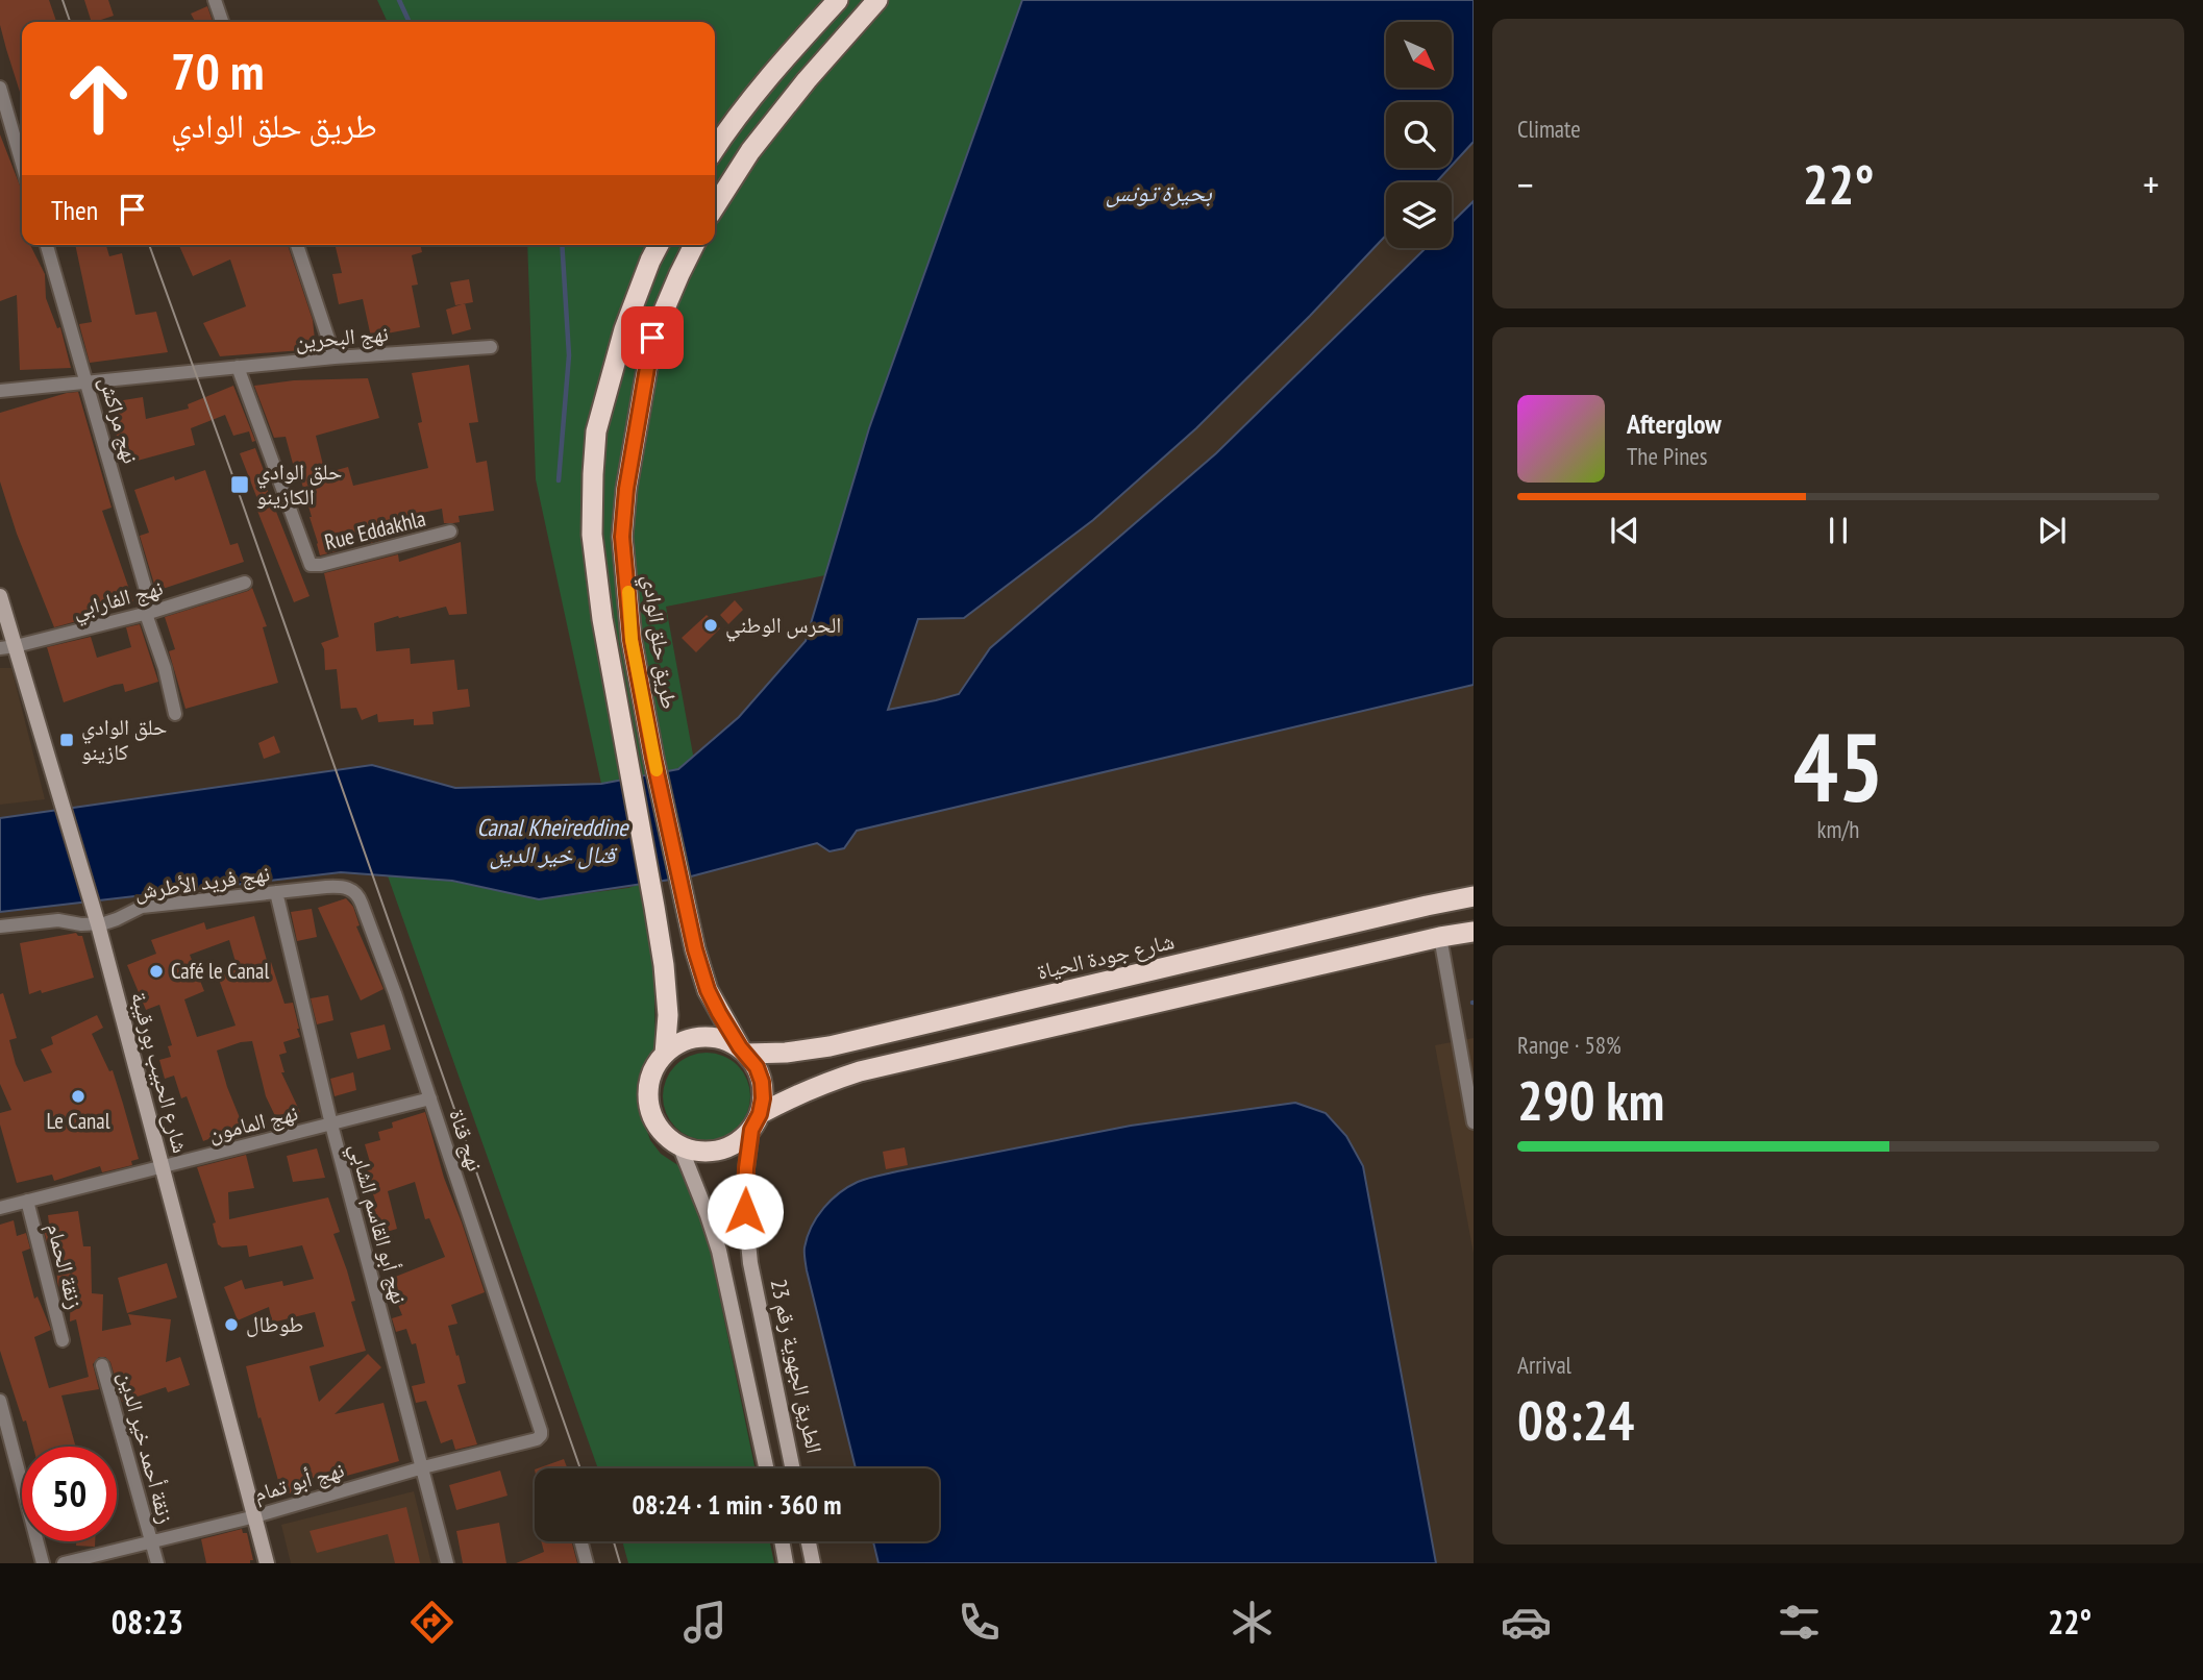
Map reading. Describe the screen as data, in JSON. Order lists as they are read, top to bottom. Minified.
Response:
{"streets":{"highway":["طريق حلق الوادي","شارع جودة الحياة","الطريق الجهوية رقم 23"],"main road":["شارع الحبيب بورقيبة"],"street":["نهج البحرين","نهج مراكش","Rue Eddakhla","نهج الفارابي","نهج فريد الأطرش","نهج المامون","نهج قناة","نهج أبو القاسم الشابي","زنقة الحمام","زنقة أحمد خير الدين","نهج أبو تمام"]},"crossings":[["نهج البحرين","نهج مراكش"],["نهج البحرين","Rue Eddakhla"],["نهج مراكش","نهج الفارابي"],["نهج الفارابي","شارع الحبيب بورقيبة"],["طريق حلق الوادي","شارع جودة الحياة"],["طريق حلق الوادي","الطريق الجهوية رقم 23"],["نهج فريد الأطرش","شارع الحبيب بورقيبة"],["نهج فريد الأطرش","نهج قناة"],["نهج فريد الأطرش","نهج أبو القاسم الشابي"],["شارع جودة الحياة","الطريق الجهوية رقم 23"],["شارع الحبيب بورقيبة","نهج المامون"],["شارع الحبيب بورقيبة","نهج أبو تمام"],["نهج المامون","نهج قناة"],["نهج المامون","نهج أبو القاسم الشابي"],["نهج المامون","زنقة الحمام"],["نهج قناة","نهج أبو تمام"],["نهج أبو القاسم الشابي","نهج أبو تمام"],["زنقة أحمد خير الدين","نهج أبو تمام"]],"water":["بحيرة تونس","Canal Kheireddine قنال خير الدين"],"places":{"transit":["حلق الوادي الكازينو","حلق الوادي كازينو"],"other":["الحرس الوطني","Café le Canal","Le Canal","طوطال"]},"north":"bottom right","page":{"tile":["Climate",["45","km/h"],["Range · 58%","290 km"],["Arrival","08:24"]],"turn":["70 m","طريق حلق الوادي"],"heat":["−","22°","+"],"then":"Then","song":["Afterglow","The Pines"],"limit":"50","trip":"08:24 · 1 min · 360 m","tabs":["08:23","22°"]}}
